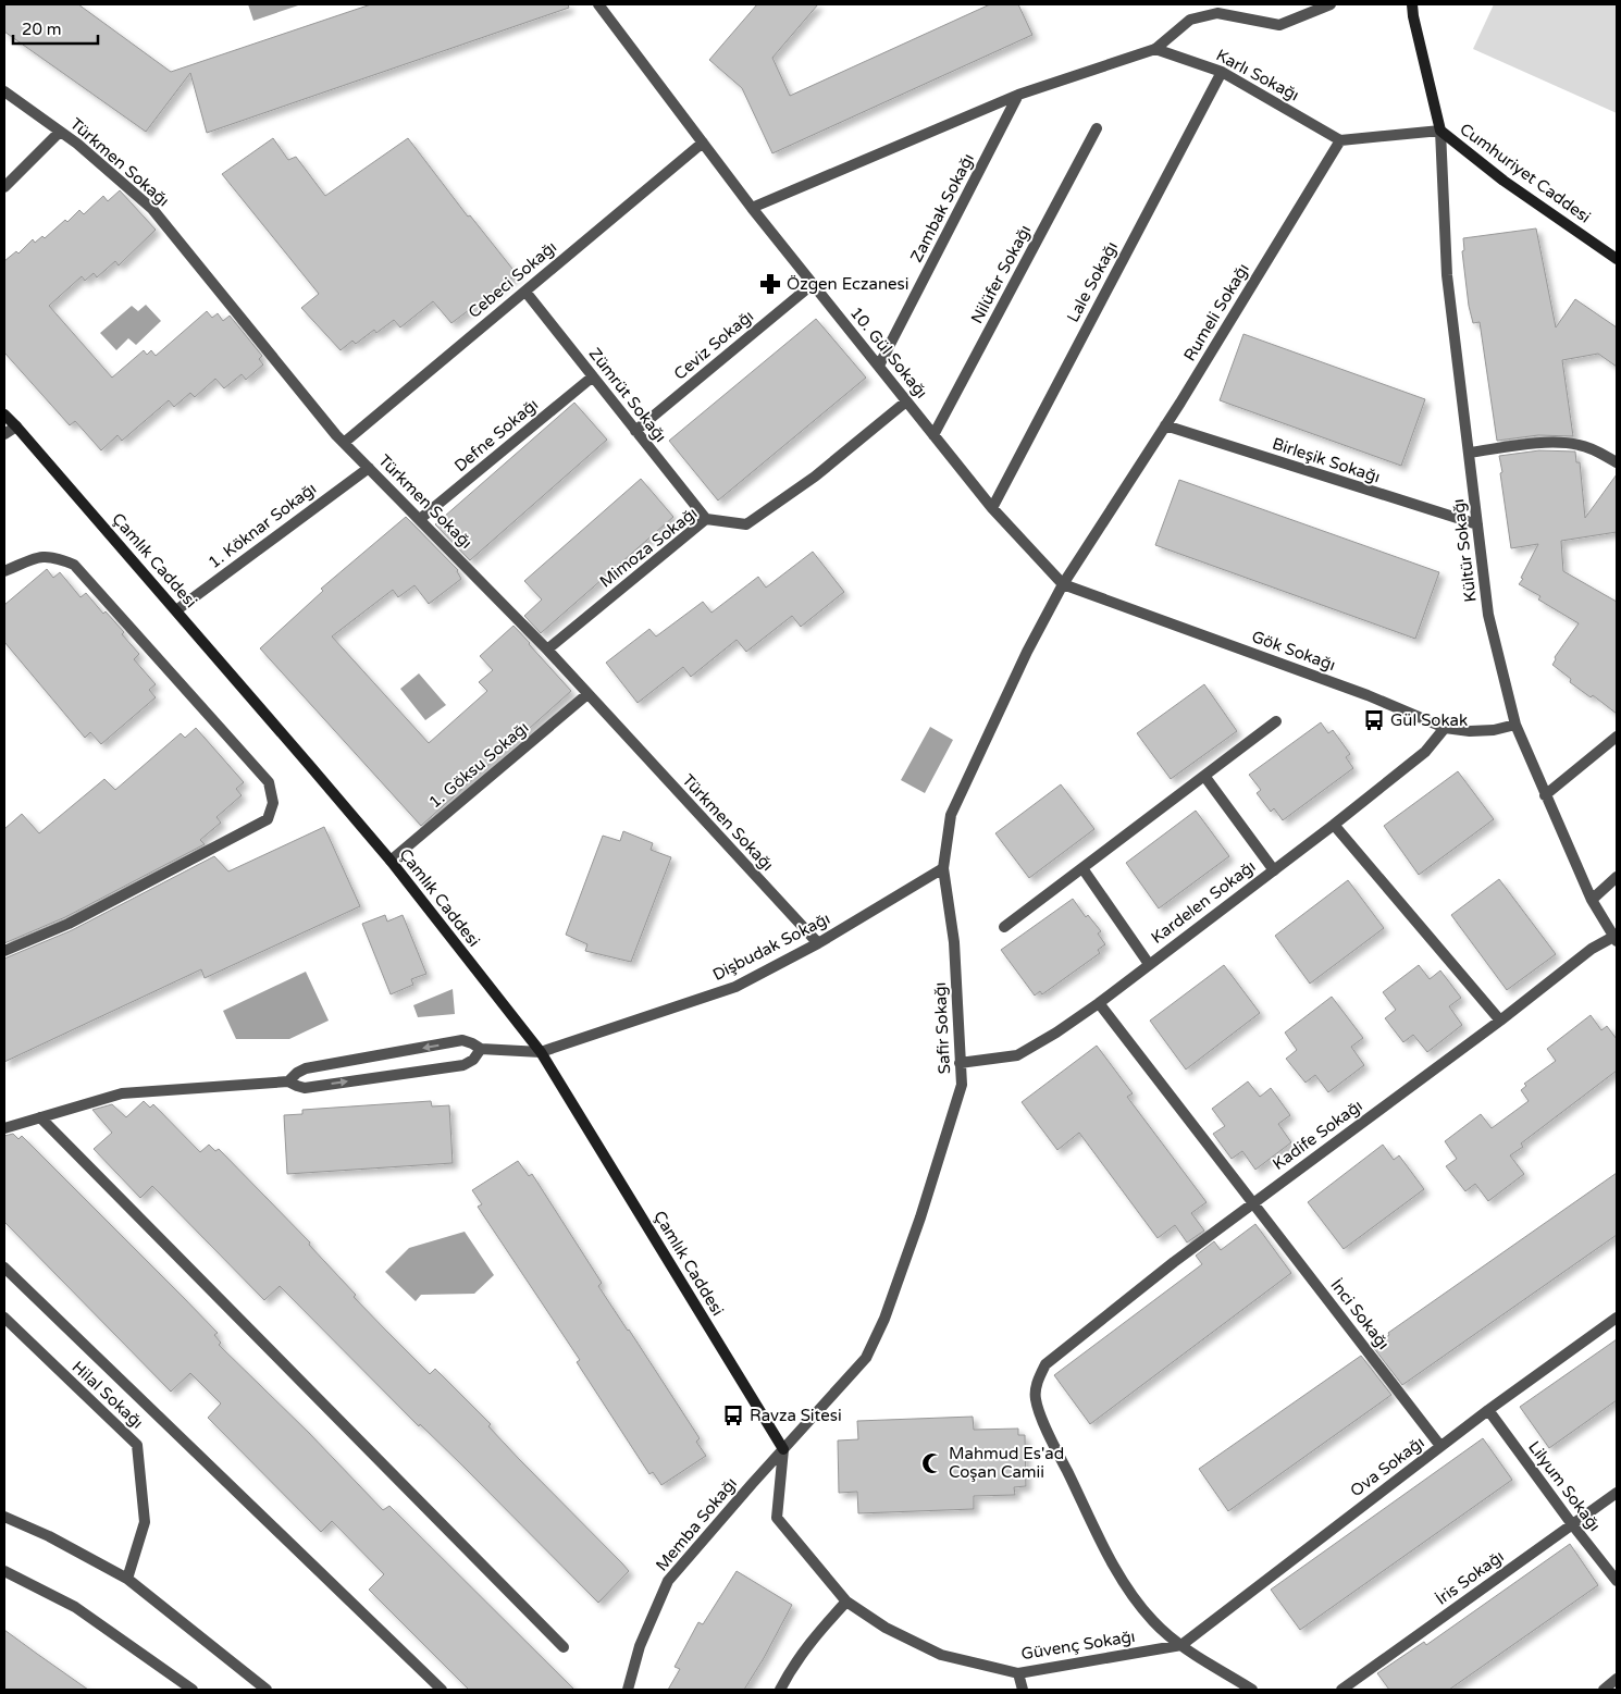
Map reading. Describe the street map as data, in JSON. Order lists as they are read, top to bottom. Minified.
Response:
{"streets":{"main road":["Cumhuriyet Caddesi","Çamlık Caddesi"],"street":["Karlı Sokağı","Türkmen Sokağı","Zambak Sokağı","Nilüfer Sokağı","Cebeci Sokağı","Lale Sokağı","Rumeli Sokağı","Ceviz Sokağı","10. Gül Sokağı","Zümrüt Sokağı","Defne Sokağı","Birleşik Sokağı","1. Köknar Sokağı","Mimoza Sokağı","Kültür Sokağı","Gök Sokağı","1. Göksu Sokağı","Kardelen Sokağı","Dişbudak Sokağı","Safir Sokağı","Kadife Sokağı","İnci Sokağı","Hilal Sokağı","Ova Sokağı","Lilyum Sokağı","Memba Sokağı","İris Sokağı","Güvenç Sokağı"]},"crossings":[["Karlı Sokağı","Lale Sokağı"],["Karlı Sokağı","Rumeli Sokağı"],["Türkmen Sokağı","Cebeci Sokağı"],["Türkmen Sokağı","Defne Sokağı"],["Türkmen Sokağı","1. Köknar Sokağı"],["Türkmen Sokağı","Mimoza Sokağı"],["Türkmen Sokağı","1. Göksu Sokağı"],["Türkmen Sokağı","Dişbudak Sokağı"],["Cumhuriyet Caddesi","Kültür Sokağı"],["Zambak Sokağı","10. Gül Sokağı"],["Nilüfer Sokağı","10. Gül Sokağı"],["Cebeci Sokağı","10. Gül Sokağı"],["Cebeci Sokağı","Zümrüt Sokağı"],["Lale Sokağı","10. Gül Sokağı"],["Rumeli Sokağı","10. Gül Sokağı"],["Rumeli Sokağı","Birleşik Sokağı"],["Rumeli Sokağı","Gök Sokağı"],["Rumeli Sokağı","Safir Sokağı"],["Ceviz Sokağı","10. Gül Sokağı"],["Ceviz Sokağı","Zümrüt Sokağı"],["10. Gül Sokağı","Mimoza Sokağı"],["10. Gül Sokağı","Gök Sokağı"],["10. Gül Sokağı","Safir Sokağı"],["Zümrüt Sokağı","Defne Sokağı"],["Zümrüt Sokağı","Mimoza Sokağı"],["Birleşik Sokağı","Kültür Sokağı"],["1. Köknar Sokağı","Çamlık Caddesi"],["Kültür Sokağı","Gök Sokağı"],["Kültür Sokağı","Kadife Sokağı"],["Çamlık Caddesi","1. Göksu Sokağı"],["Çamlık Caddesi","Dişbudak Sokağı"],["Çamlık Caddesi","Safir Sokağı"],["Çamlık Caddesi","Memba Sokağı"],["Çamlık Caddesi","Güvenç Sokağı"],["Gök Sokağı","Kardelen Sokağı"],["Gök Sokağı","Safir Sokağı"],["Kardelen Sokağı","Safir Sokağı"],["Kardelen Sokağı","İnci Sokağı"],["Dişbudak Sokağı","Safir Sokağı"],["Safir Sokağı","Memba Sokağı"],["Safir Sokağı","Güvenç Sokağı"],["Kadife Sokağı","İnci Sokağı"],["Kadife Sokağı","Ova Sokağı"],["Kadife Sokağı","Güvenç Sokağı"],["İnci Sokağı","Ova Sokağı"],["Ova Sokağı","Lilyum Sokağı"],["Ova Sokağı","Güvenç Sokağı"],["Lilyum Sokağı","İris Sokağı"],["Memba Sokağı","Güvenç Sokağı"]],"places":{"pharmacy":["Özgen Eczanesi"],"bus stop":["Gül Sokak","Ravza Sitesi"],"mosque":["Mahmud Es'ad Coşan Camii"]},"scale_bar":"20 m"}
